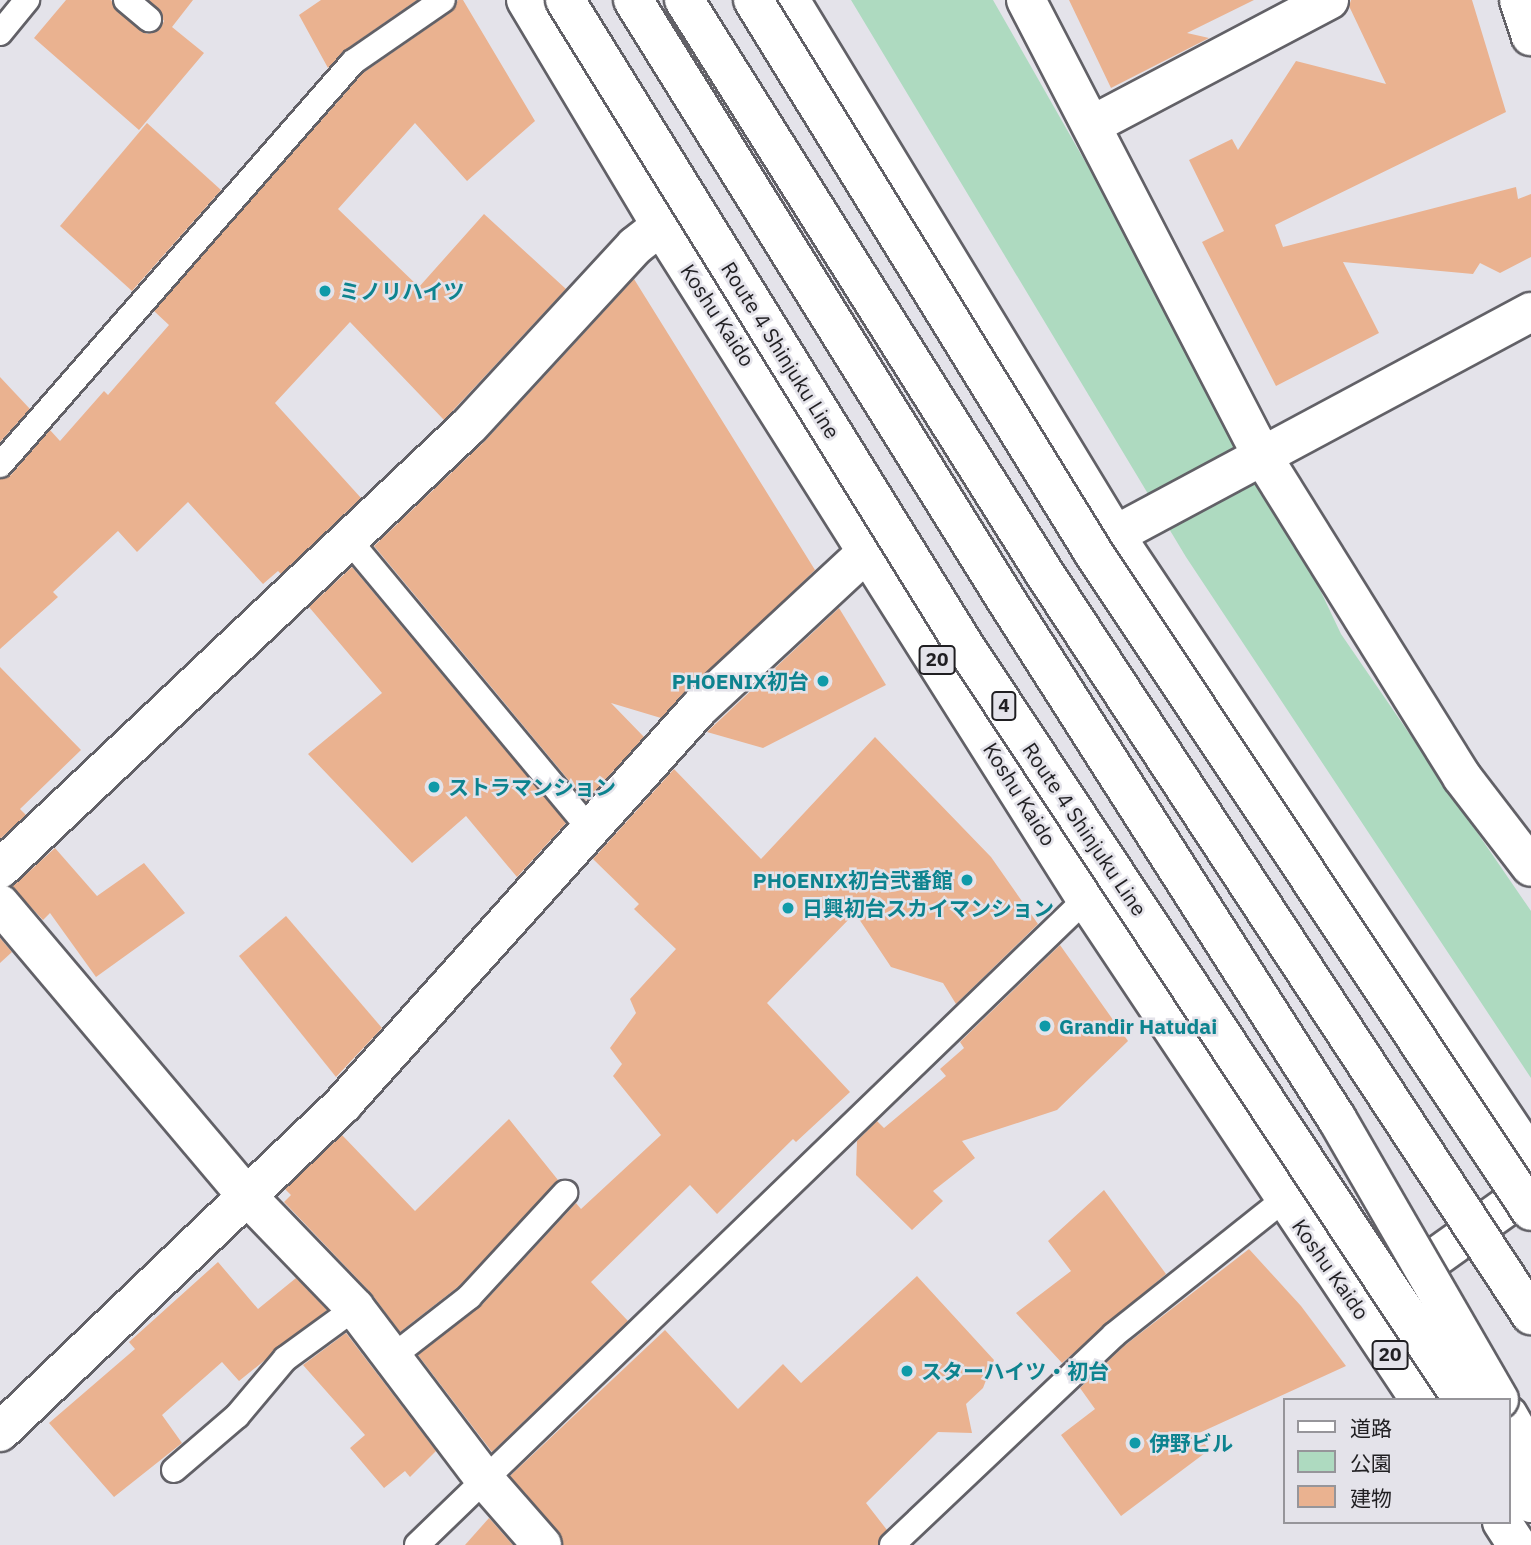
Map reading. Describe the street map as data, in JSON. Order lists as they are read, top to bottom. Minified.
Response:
{"streets":{"main road":["Koshu Kaido","Route 4 Shinjuku Line","20","4"]},"places":["ミノリハイツ","PHOENIX初台","ストラマンション","PHOENIX初台弐番館","日興初台スカイマンション","Grandir Hatudai","スターハイツ・初台","伊野ビル"],"legend":["道路","公園","建物"]}
